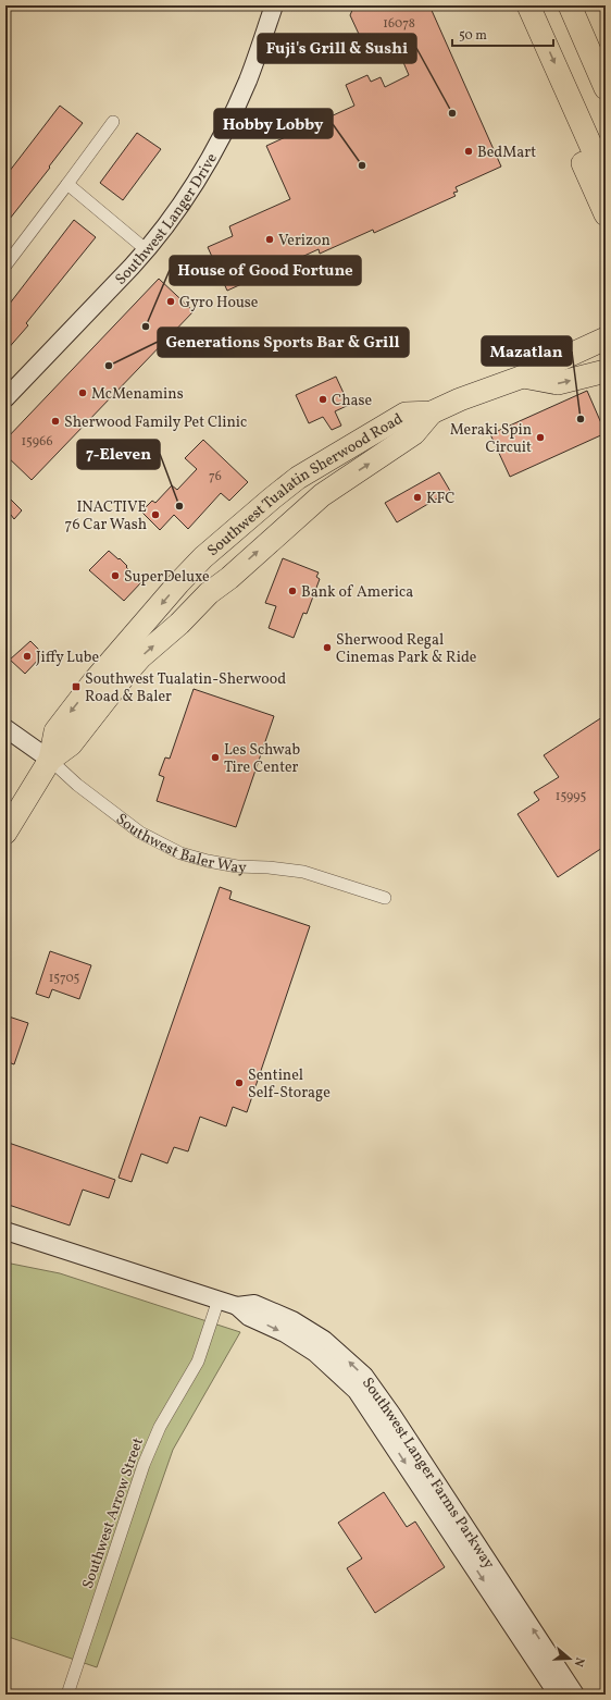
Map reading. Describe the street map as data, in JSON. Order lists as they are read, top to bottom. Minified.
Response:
{"streets":{"highway":["Southwest Tualatin Sherwood Road"],"street":["Southwest Langer Drive","Southwest Baler Way","Southwest Langer Farms Parkway","Southwest Arrow Street"]},"crossings":[["Southwest Tualatin Sherwood Road","Southwest Baler Way"],["Southwest Langer Farms Parkway","Southwest Arrow Street"]],"places":{"other":["Fuji's Grill & Sushi","BedMart","Hobby Lobby","Verizon","Gyro House","House of Good Fortune","Generations Sports Bar & Grill","McMenamins","Chase","Mazatlan","Sherwood Family Pet Clinic","Meraki Spin Circuit","KFC","7-Eleven","INACTIVE 76 Car Wash","SuperDeluxe","Bank of America","Sherwood Regal Cinemas Park & Ride","Jiffy Lube","Les Schwab Tire Center","Sentinel Self-Storage"],"transit":["Southwest Tualatin-Sherwood Road & Baler"]},"house_numbers":["16078","15966","76","15995","15705"],"scale_bar":"50 m","north":"right"}
